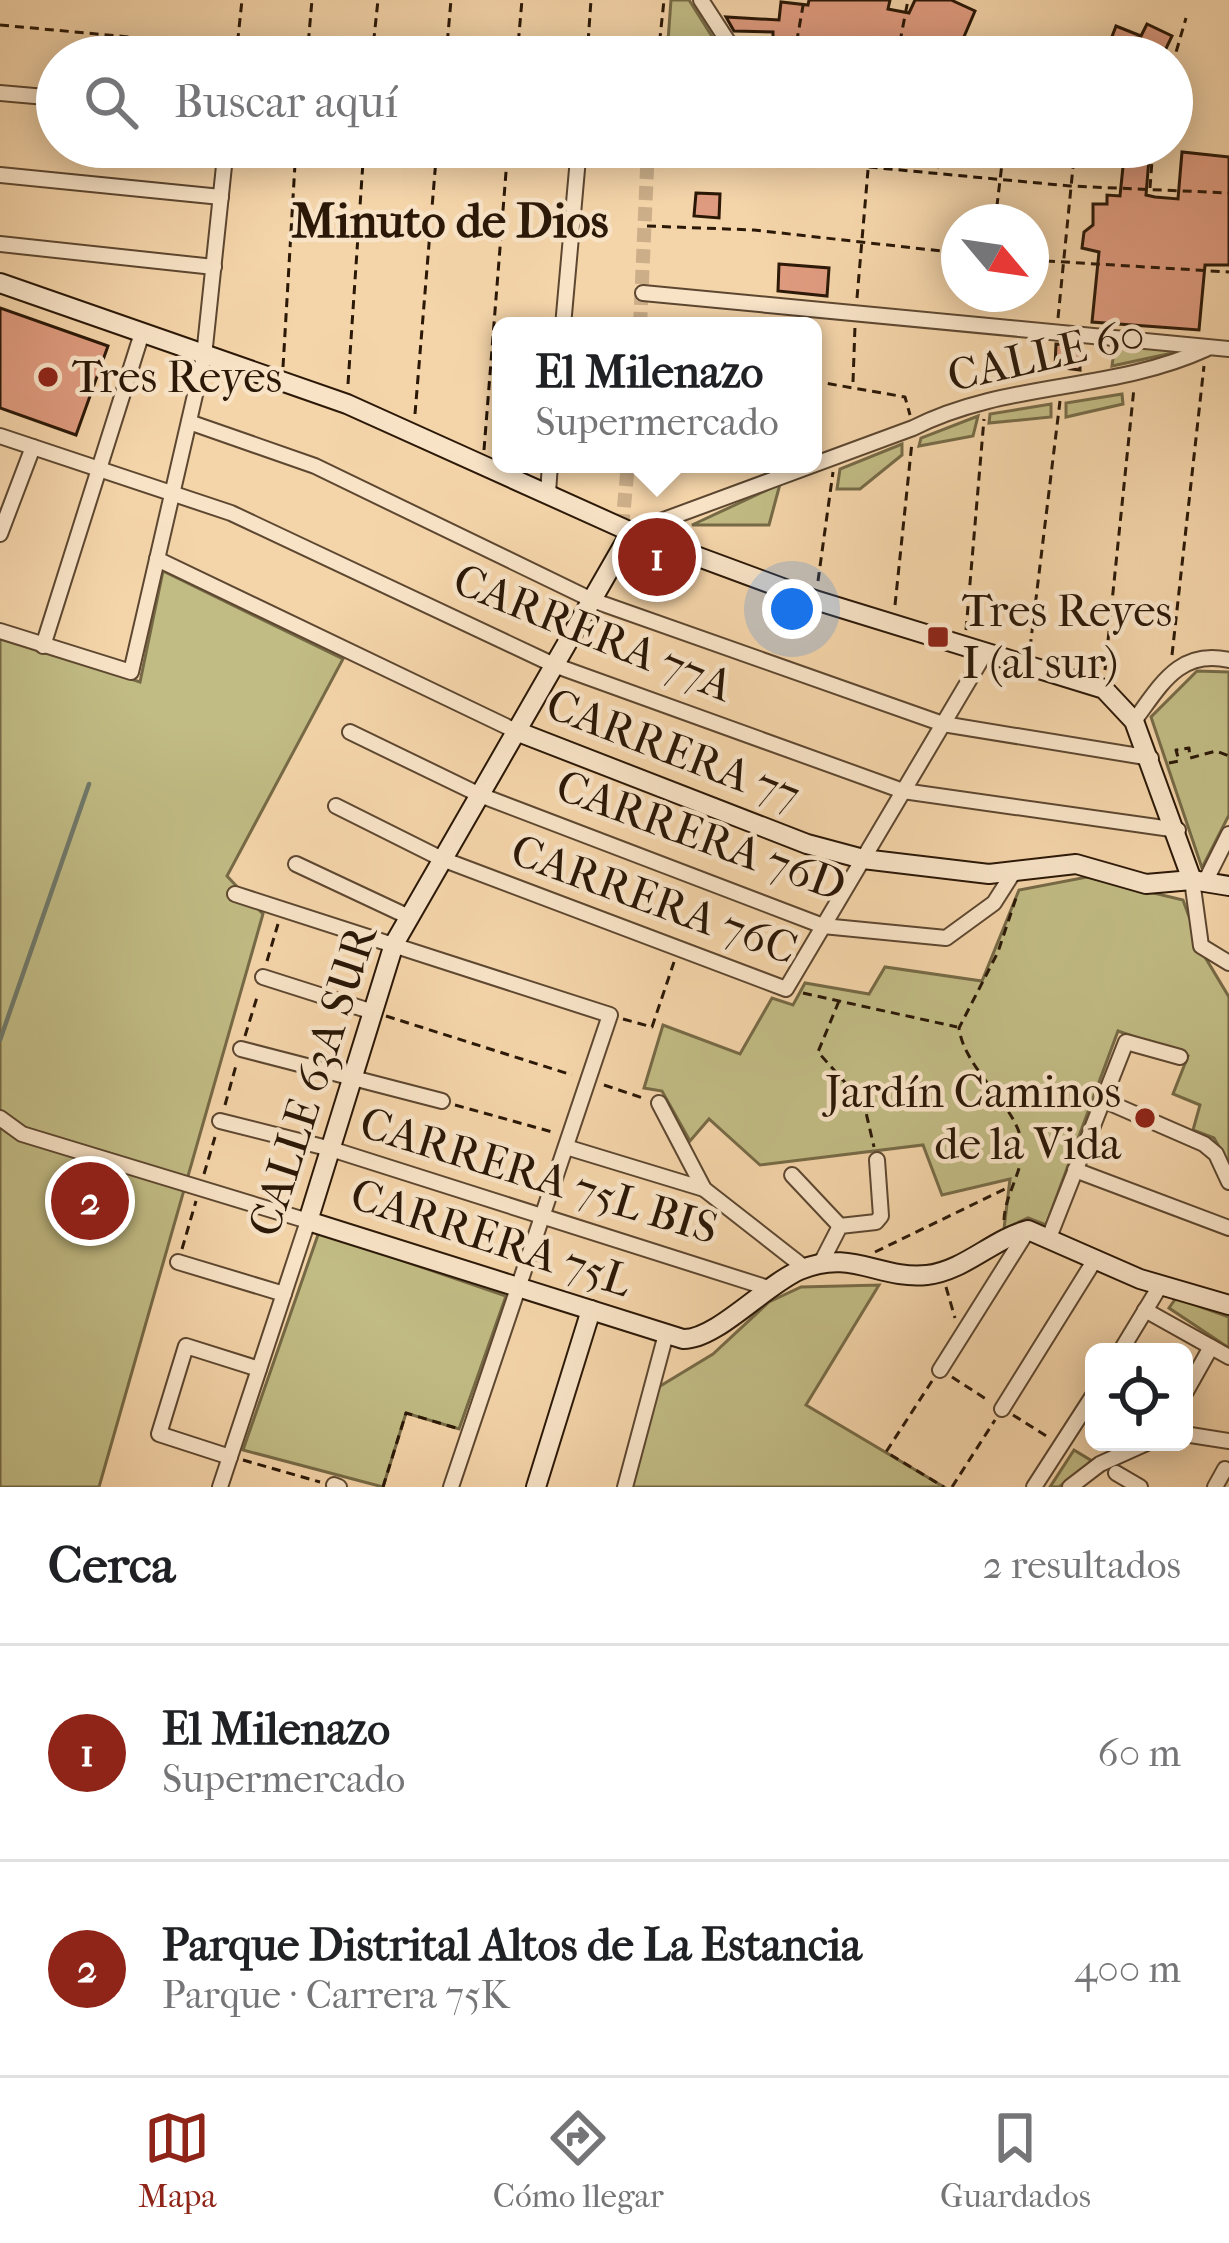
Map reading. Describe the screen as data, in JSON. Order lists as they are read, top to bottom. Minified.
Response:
{"streets":{"street":["CALLE 60","CARRERA 77A","CARRERA 77","CARRERA 76D","CARRERA 76C","CALLE 63A SUR","CARRERA 75L BIS","CARRERA 75L"]},"crossings":[["CALLE 60","CALLE 63A SUR"],["CARRERA 77A","CALLE 63A SUR"],["CARRERA 77","CARRERA 76D"],["CARRERA 77","CALLE 63A SUR"],["CARRERA 76D","CALLE 63A SUR"],["CARRERA 76C","CALLE 63A SUR"],["CALLE 63A SUR","CARRERA 75L BIS"],["CALLE 63A SUR","CARRERA 75L"],["CARRERA 75L BIS","CARRERA 75L"]],"districts":["Minuto de Dios"],"places":{"other":["Tres Reyes","Jardín Caminos de la Vida"],"transit":["Tres Reyes I (al sur)"]},"north":"bottom right","page":{"search":"Buscar aquí","popup":["El Milenazo","Supermercado"],"pins":["1","2"],"heading":["Cerca","2 resultados"],"list":[{"mark":"1","name":"El Milenazo","note":"Supermercado","value":"60 m"},{"mark":"2","name":"Parque Distrital Altos de La Estancia","note":"Parque · Carrera 75K","value":"400 m"}],"nav":["Mapa","Cómo llegar","Guardados"]}}
